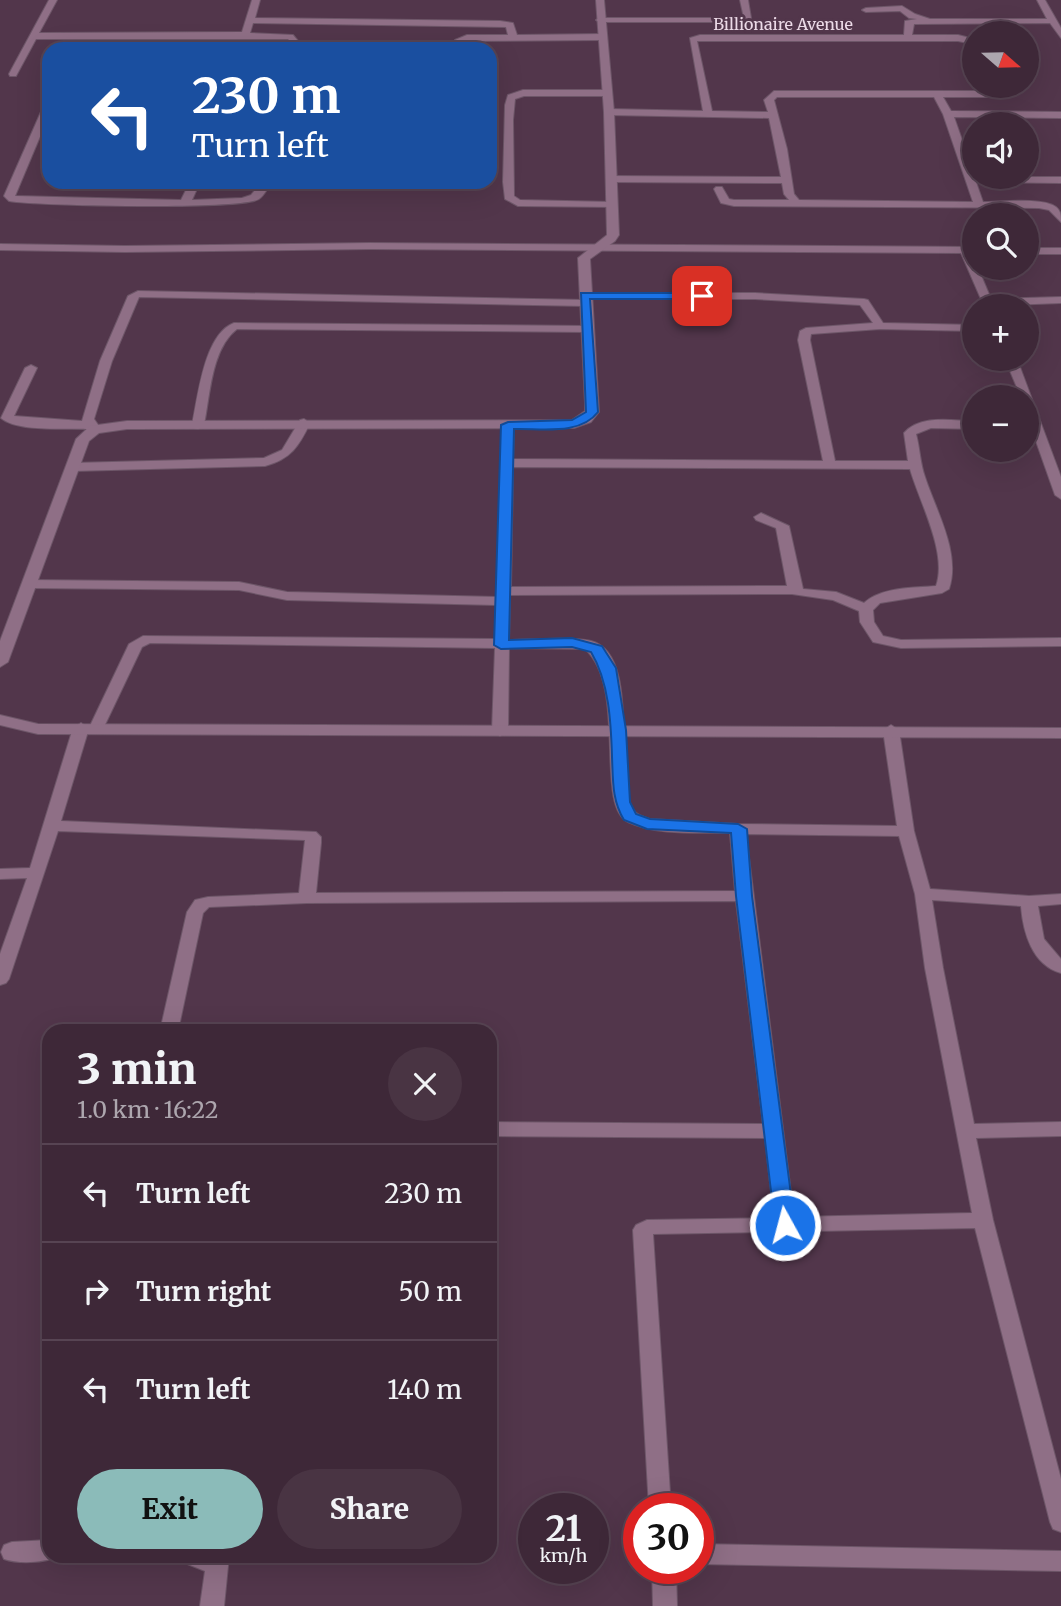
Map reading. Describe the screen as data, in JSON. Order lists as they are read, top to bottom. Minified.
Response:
{"streets":{"street":["Billionaire Avenue"]},"north":"right","page":{"map_buttons":["+","−"],"turn":["230 m","Turn left"],"heading":["3 min","1.0 km · 16:22"],"list":[{"name":"Turn left","value":"230 m"},{"name":"Turn right","value":"50 m"},{"name":"Turn left","value":"140 m"}],"buttons":["Exit","Share"],"speed":"21 km/h","limit":"30"}}
